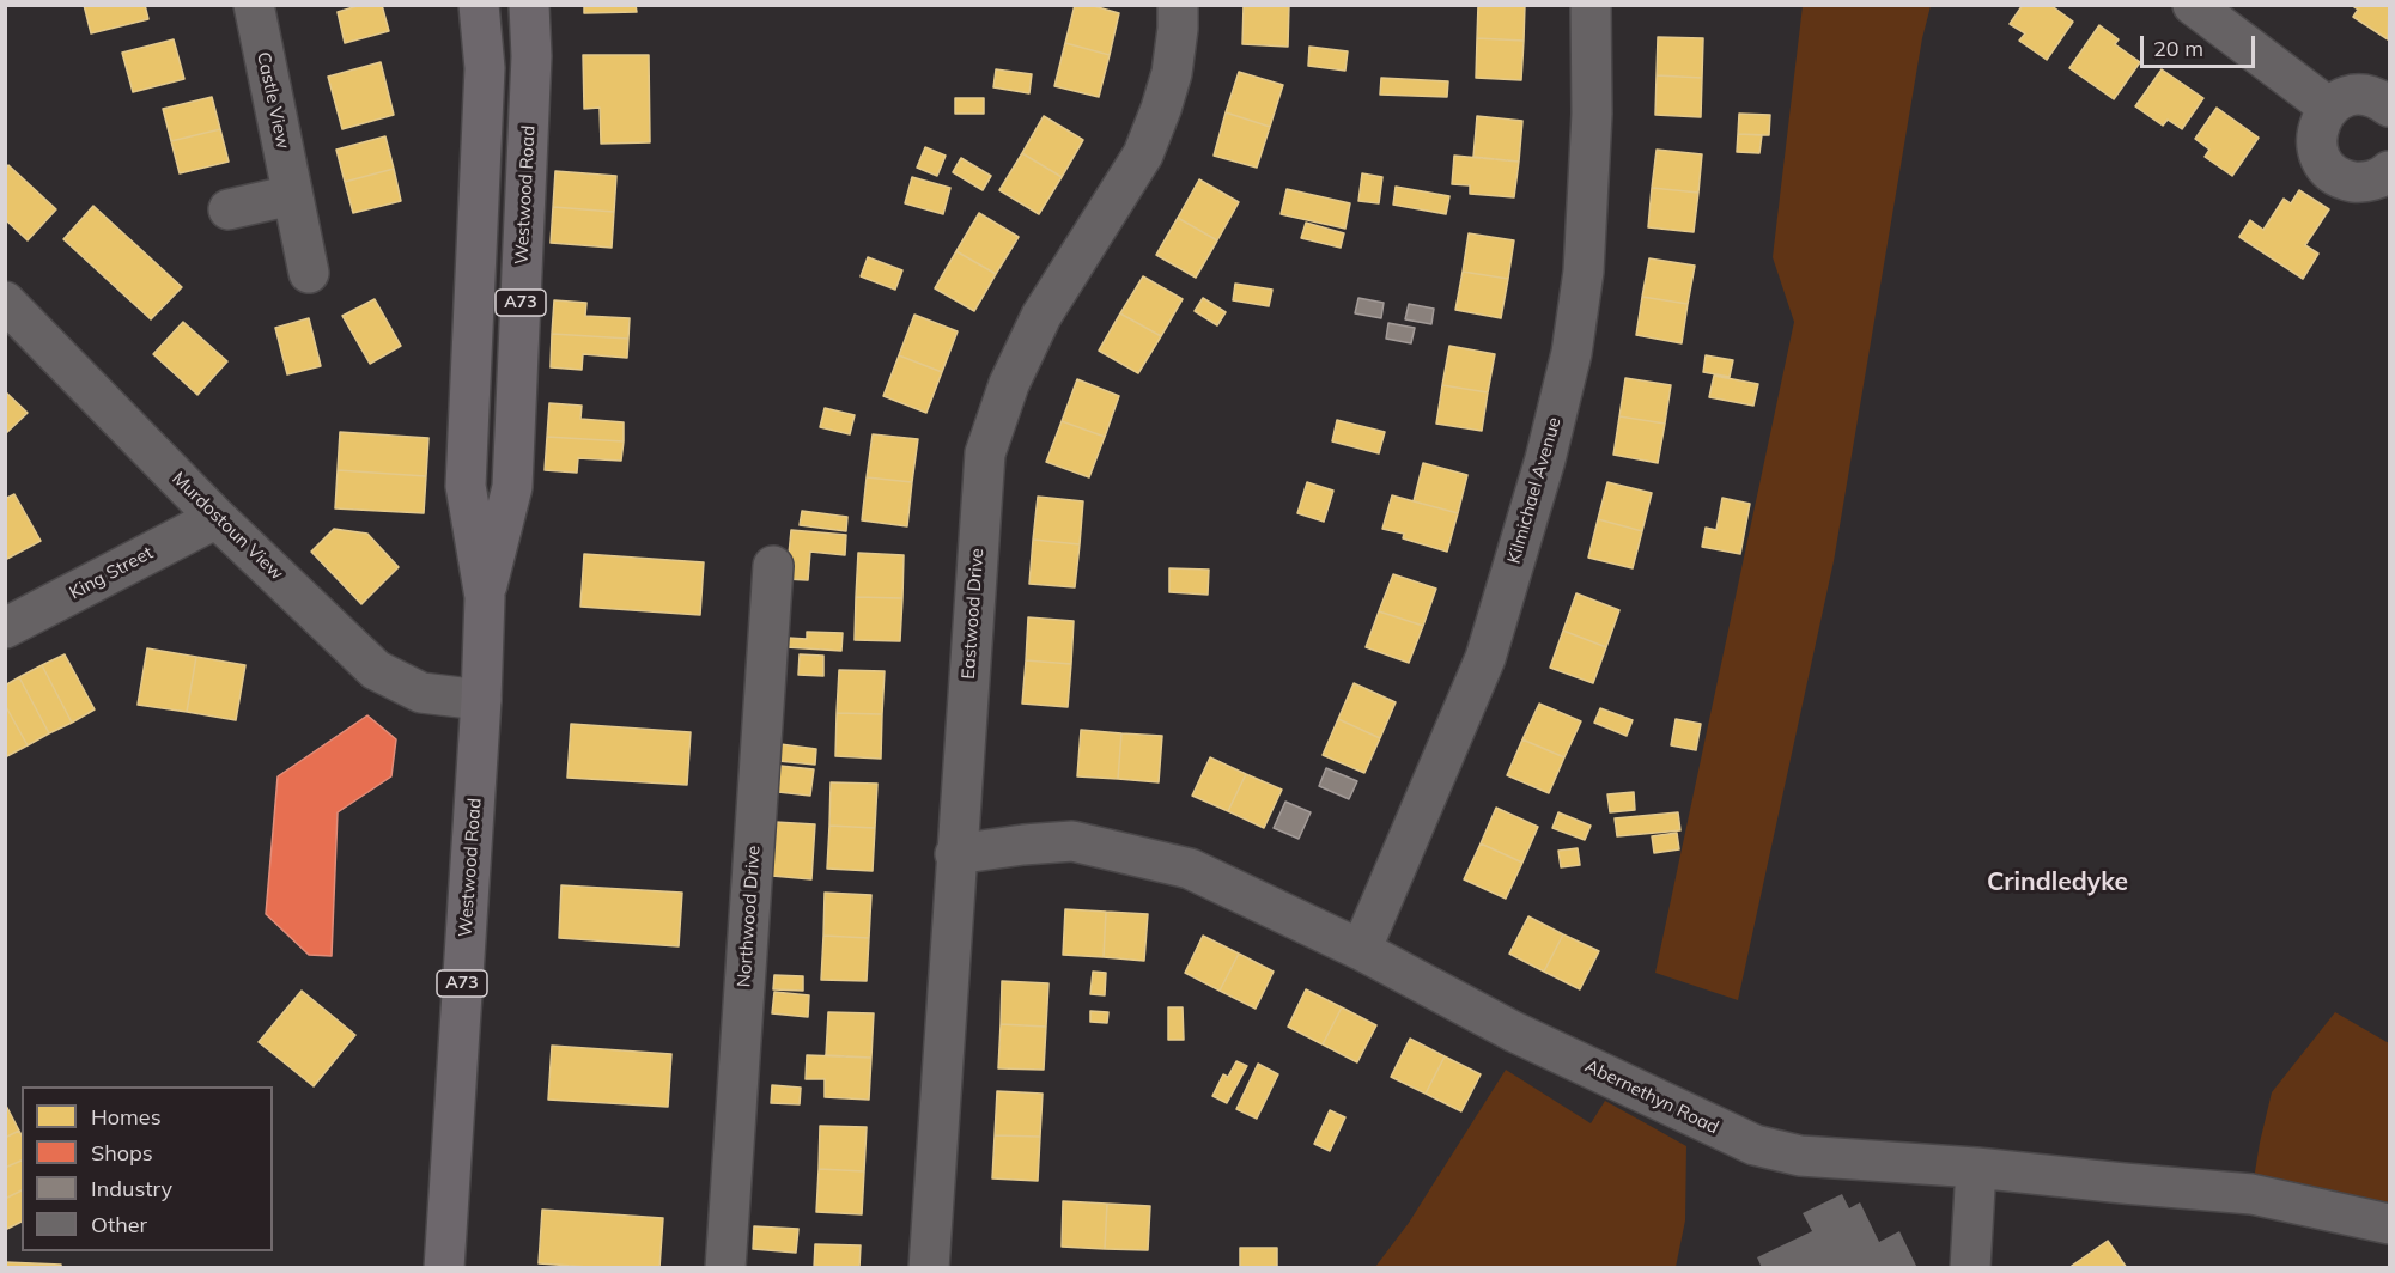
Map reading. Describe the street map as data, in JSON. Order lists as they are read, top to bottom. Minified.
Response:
{"streets":{"main road":["Westwood Road","A73"],"street":["Castle View","Kilmichael Avenue","Murdostoun View","King Street","Eastwood Drive","Northwood Drive","Abernethyn Road"]},"crossings":[["Westwood Road","Murdostoun View"],["Kilmichael Avenue","Abernethyn Road"],["Murdostoun View","King Street"],["Eastwood Drive","Abernethyn Road"]],"districts":["Crindledyke"],"legend":["Homes","Shops","Industry","Other"],"scale_bar":"20 m"}
